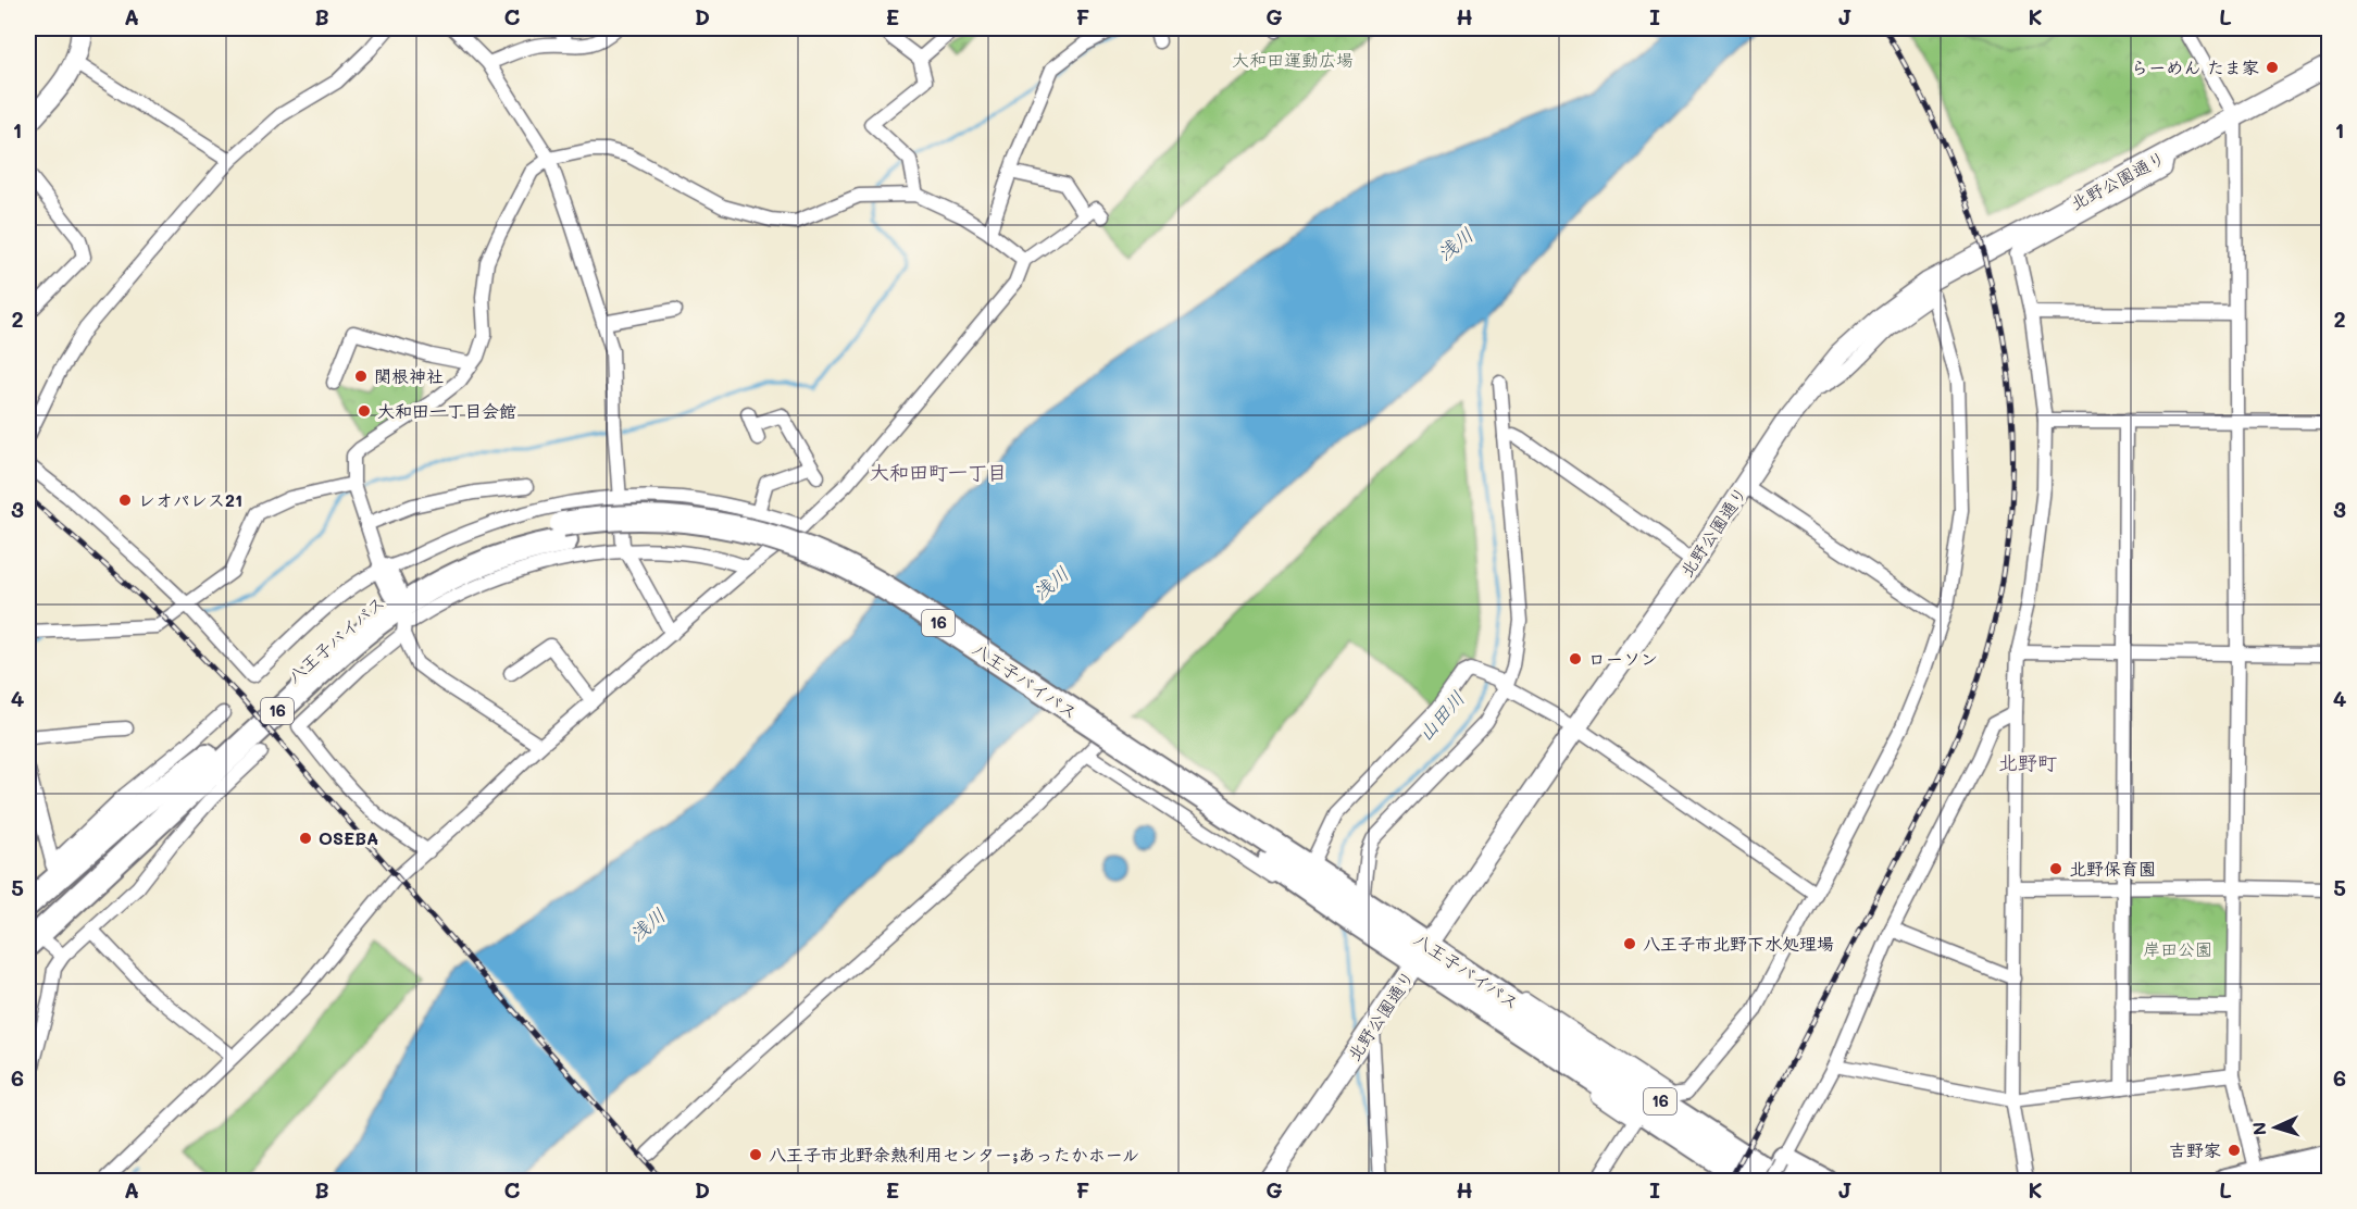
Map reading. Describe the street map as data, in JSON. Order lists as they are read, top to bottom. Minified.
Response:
{"streets":{"highway":["16","八王子バイパス"],"street":["北野公園通り"]},"crossings":[["北野公園通り","八王子バイパス"],["16","八王子バイパス"]],"districts":["大和田町一丁目","北野町"],"water":["浅川","山田川"],"parks":["大和田運動広場","岸田公園"],"places":["らーめん たま家","関根神社","大和田一丁目会館","レオパレス21","ローソン","OSEBA","北野保育園","八王子市北野下水処理場","吉野家","八王子市北野余熱利用センター;あったかホール"],"north":"left","grid":{"columns":["A","B","C","D","E","F","G","H","I","J","K","L"],"rows":["1","2","3","4","5","6"]}}
